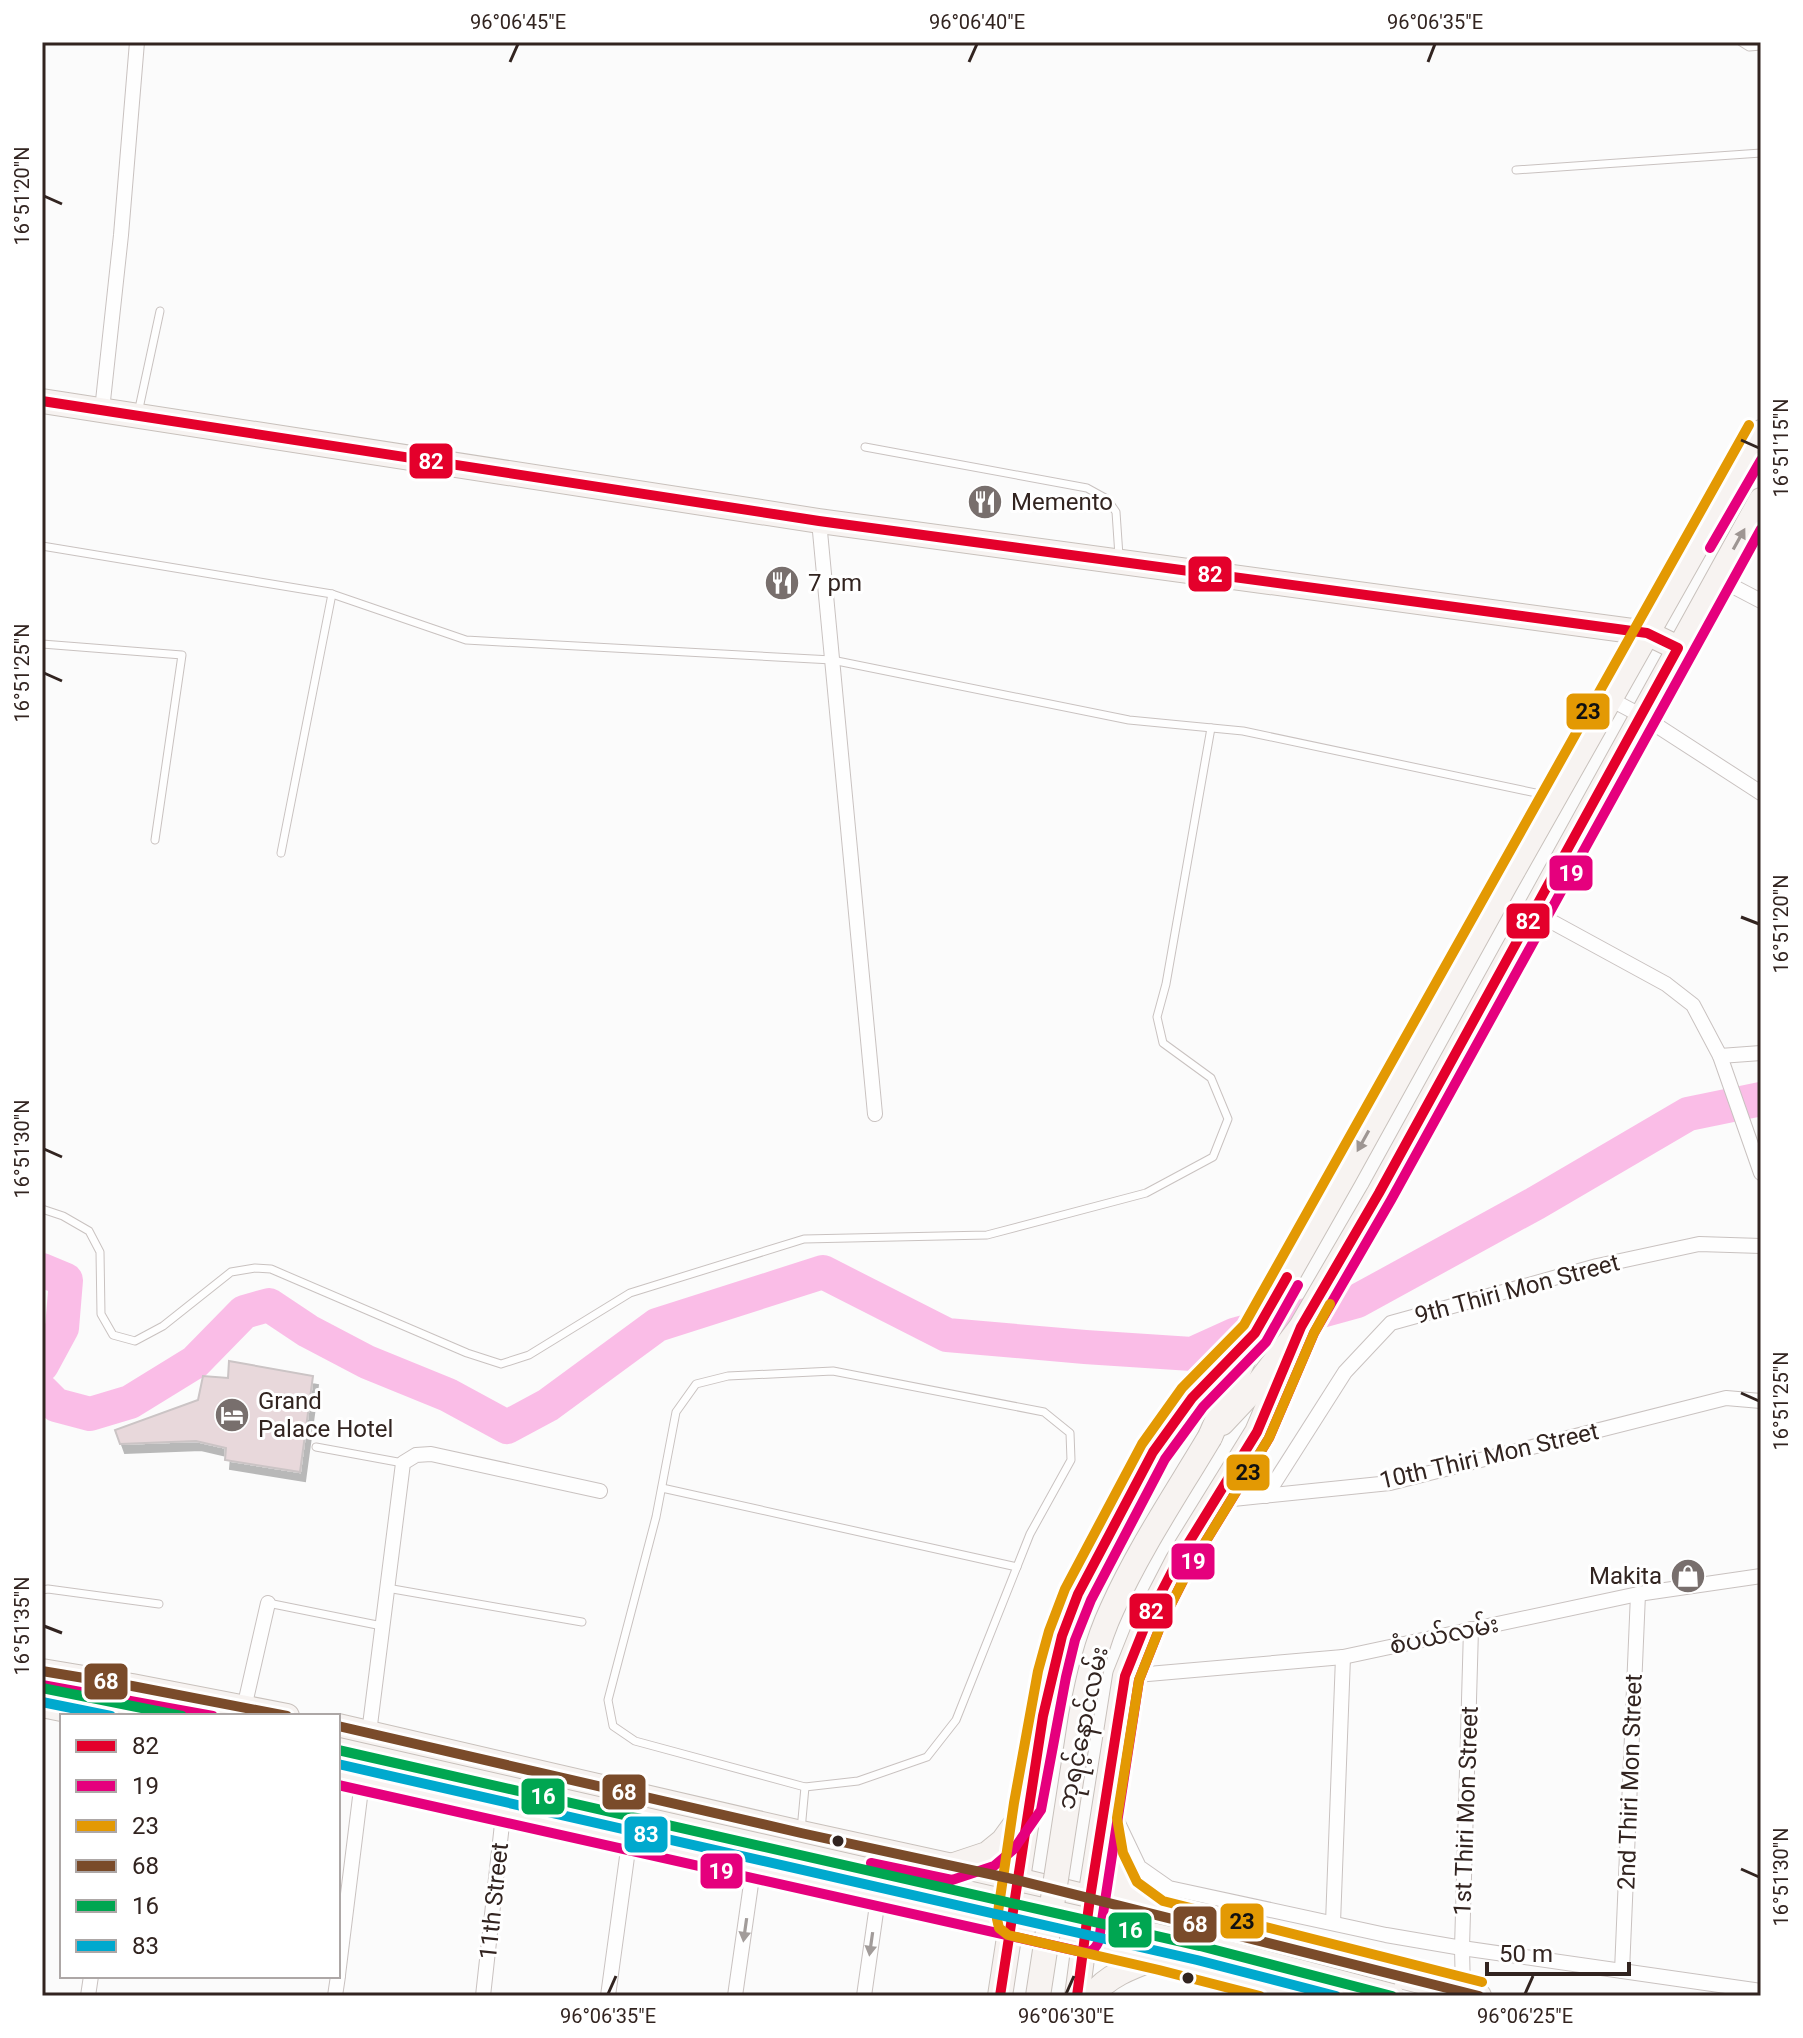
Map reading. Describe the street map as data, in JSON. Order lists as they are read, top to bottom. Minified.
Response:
{"streets":{"main road":["ဘုရင့်နောင်လမ်း"],"street":["9th Thiri Mon Street","10th Thiri Mon Street","စံပယ်လမ်း","2nd Thiri Mon Street","1st Thiri Mon Street","11th Street"]},"crossings":[["9th Thiri Mon Street","10th Thiri Mon Street"],["10th Thiri Mon Street","ဘုရင့်နောင်လမ်း"],["စံပယ်လမ်း","ဘုရင့်နောင်လမ်း"],["စံပယ်လမ်း","2nd Thiri Mon Street"],["စံပယ်လမ်း","1st Thiri Mon Street"]],"places":{"restaurant":["Memento","7 pm"],"hotel":["Grand Palace Hotel"],"shop":["Makita"]},"lines":["transit line 82","transit line 23","transit line 19","transit line 68","transit line 16","transit line 83"],"legend":["82","19","23","68","16","83"],"scale_bar":"50 m","coordinates":["96°06'45\"E","96°06'40\"E","96°06'35\"E","16°51'20\"N","16°51'15\"N","16°51'25\"N","16°51'30\"N","16°51'35\"N","96°06'30\"E","96°06'25\"E"]}
